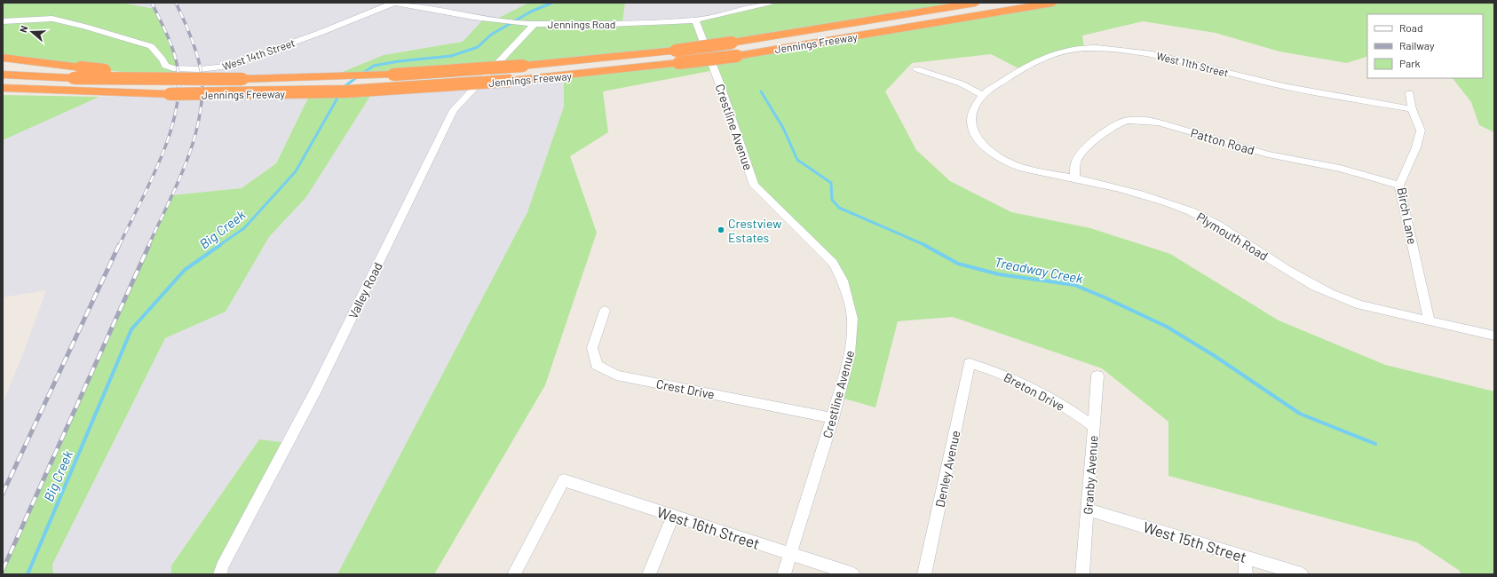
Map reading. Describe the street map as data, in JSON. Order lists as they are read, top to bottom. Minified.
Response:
{"streets":{"highway":["Jennings Freeway"],"street":["Jennings Road","West 14th Street","West 11th Street","Crestline Avenue","Patton Road","Birch Lane","Plymouth Road","Valley Road","Crest Drive","Breton Drive","Denley Avenue","Granby Avenue","West 16th Street","West 15th Street"]},"crossings":[["Jennings Road","West 14th Street"],["Jennings Road","Crestline Avenue"],["Jennings Road","Valley Road"],["West 11th Street","Birch Lane"],["West 11th Street","Plymouth Road"],["Crestline Avenue","Crest Drive"],["Crestline Avenue","West 16th Street"],["Patton Road","Birch Lane"],["Patton Road","Plymouth Road"],["Birch Lane","Plymouth Road"],["Breton Drive","Denley Avenue"],["Breton Drive","Granby Avenue"],["Granby Avenue","West 15th Street"]],"water":["Big Creek","Treadway Creek"],"places":["Crestview Estates"],"legend":["Road","Railway","Park"],"north":"left"}
